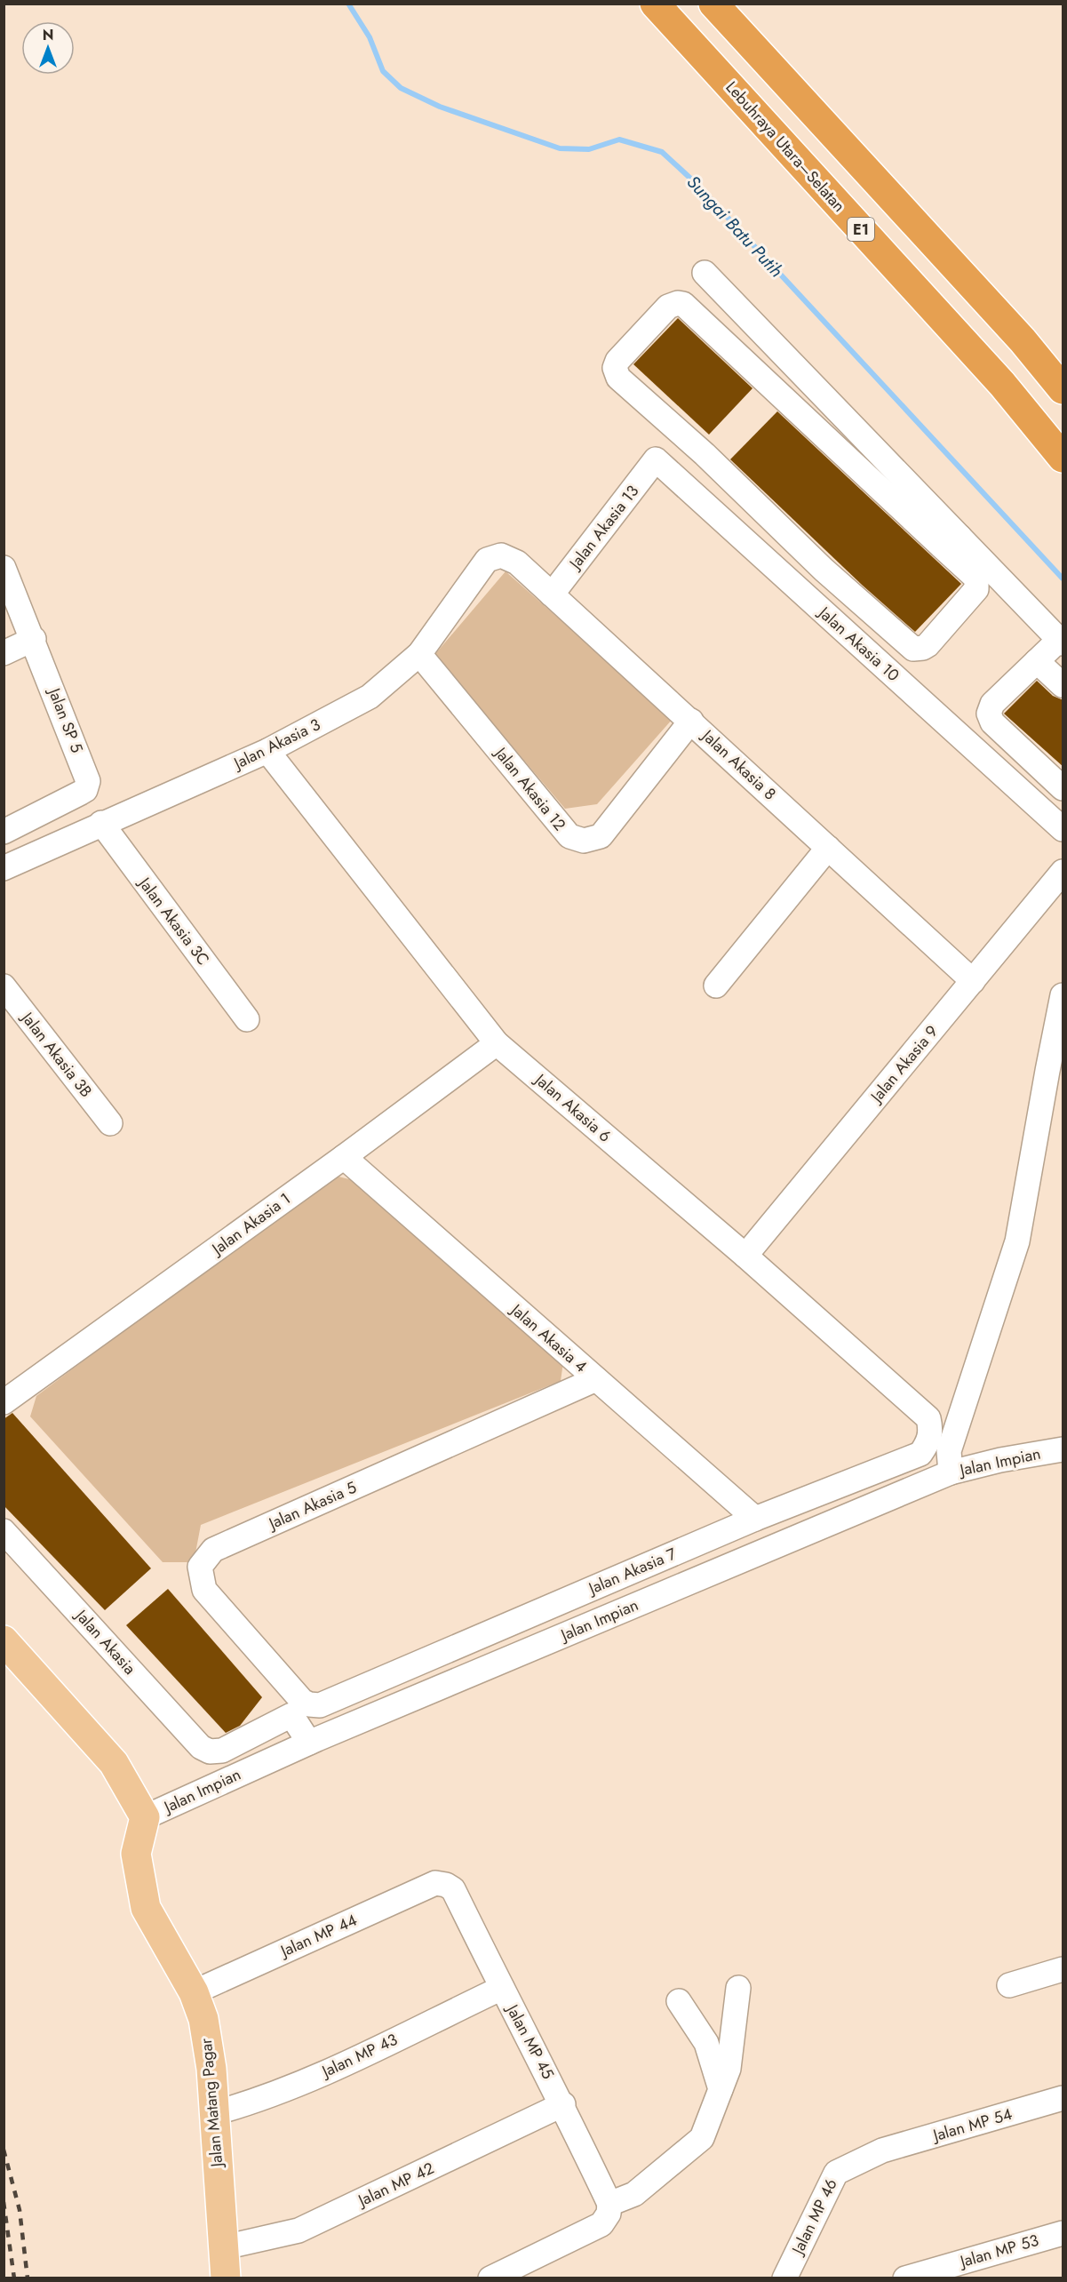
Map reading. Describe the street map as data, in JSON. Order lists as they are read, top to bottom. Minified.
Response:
{"streets":{"highway":["Lebuhraya Utara–Selatan","E1"],"main road":["Jalan Matang Pagar"],"street":["Jalan Akasia 13","Jalan Akasia 10","Jalan SP 5","Jalan Akasia 3","Jalan Akasia 8","Jalan Akasia 12","Jalan Akasia 3C","Jalan Akasia 3B","Jalan Akasia 9","Jalan Akasia 6","Jalan Akasia 1","Jalan Akasia 4","Jalan Impian","Jalan Akasia 5","Jalan Akasia 7","Jalan Akasia","Jalan MP 44","Jalan MP 45","Jalan MP 43","Jalan MP 54","Jalan MP 42","Jalan MP 46","Jalan MP 53"]},"crossings":[["Jalan Akasia 13","Jalan Akasia 10"],["Jalan Akasia 13","Jalan Akasia 8"],["Jalan Akasia 3","Jalan Akasia 8"],["Jalan Akasia 3","Jalan Akasia 12"],["Jalan Akasia 3","Jalan Akasia 3C"],["Jalan Akasia 3","Jalan Akasia 6"],["Jalan Akasia 8","Jalan Akasia 12"],["Jalan Akasia 8","Jalan Akasia 9"],["Jalan Akasia 9","Jalan Akasia 6"],["Jalan Akasia 6","Jalan Akasia 1"],["Jalan Akasia 6","Jalan Akasia 7"],["Jalan Akasia 1","Jalan Akasia 4"],["Jalan Akasia 4","Jalan Akasia 5"],["Jalan Akasia 4","Jalan Akasia 7"],["Jalan Impian","Jalan Akasia 5"],["Jalan Impian","Jalan Matang Pagar"],["Jalan Akasia 5","Jalan Akasia 7"],["Jalan Akasia 7","Jalan Akasia"],["Jalan MP 44","Jalan MP 45"],["Jalan MP 44","Jalan Matang Pagar"],["Jalan MP 45","Jalan MP 43"],["Jalan MP 45","Jalan MP 42"],["Jalan MP 43","Jalan Matang Pagar"],["Jalan Matang Pagar","Jalan MP 42"],["Jalan MP 54","Jalan MP 46"]],"water":["Sungai Batu Putih"],"north":"top"}
